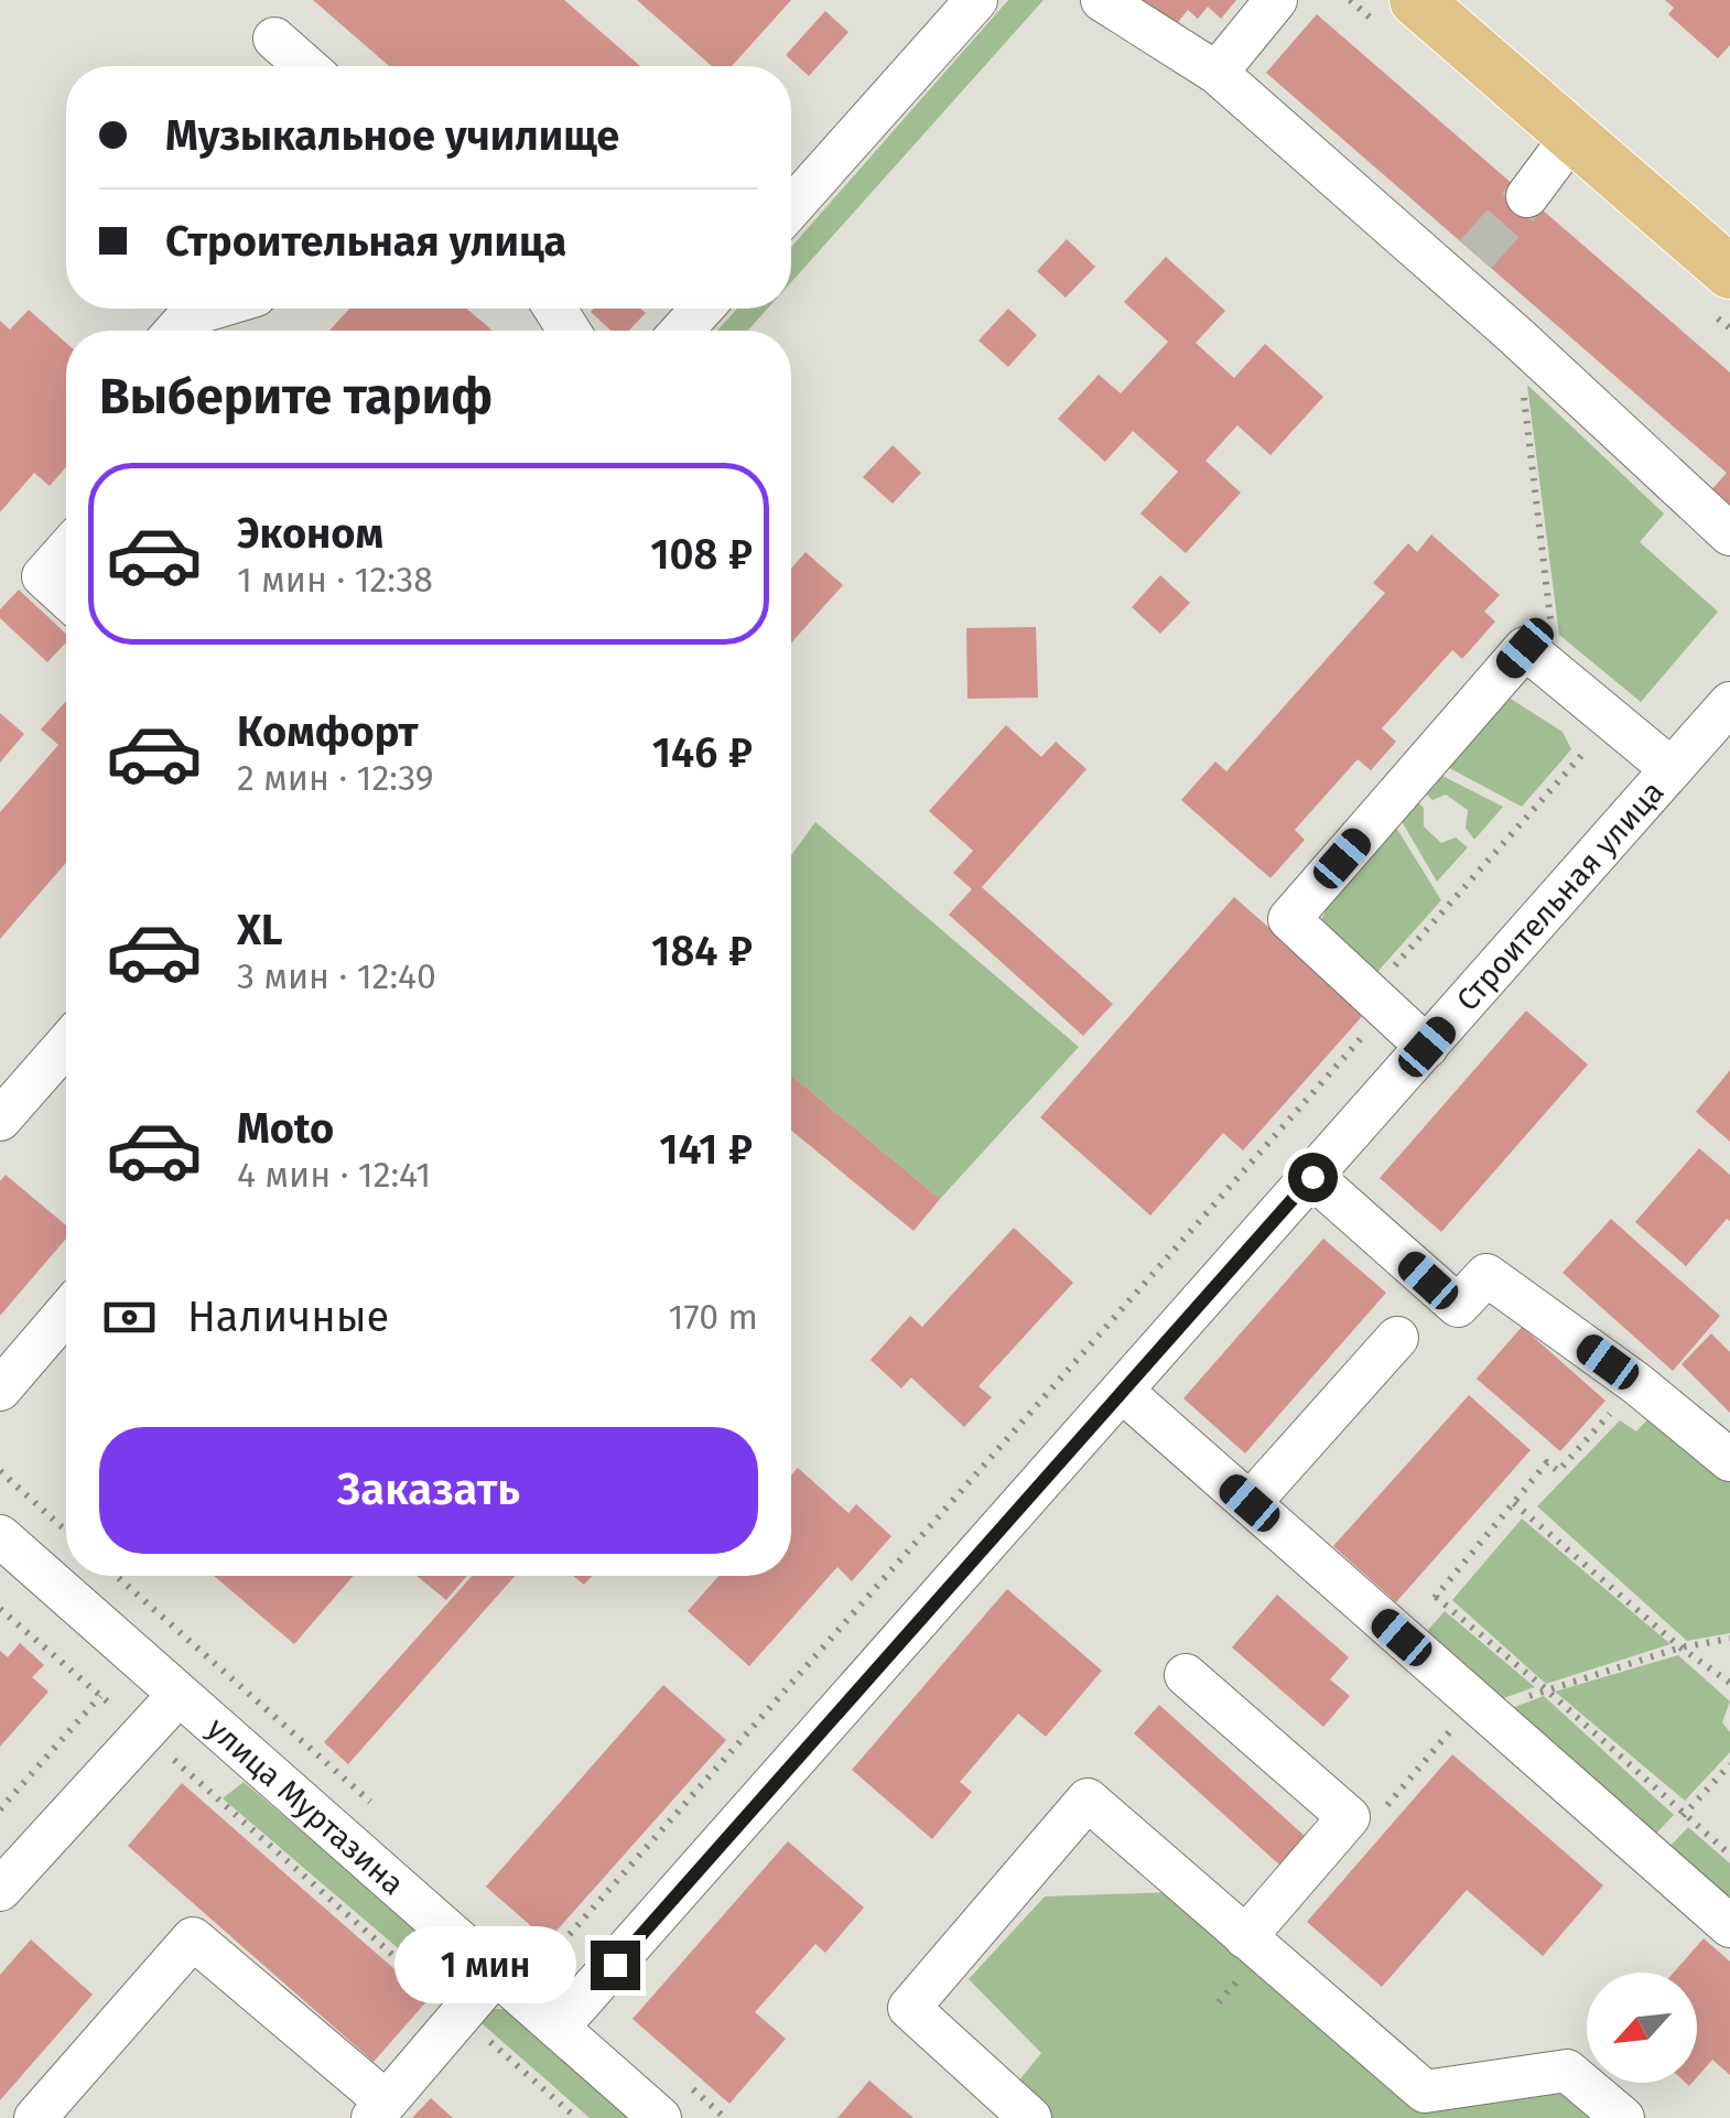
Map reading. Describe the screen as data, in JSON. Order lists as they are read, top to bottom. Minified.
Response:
{"streets":{"street":["Строительная улица","улица Муртазина"]},"crossings":[["Строительная улица","улица Муртазина"]],"north":"bottom left","page":{"banner":["Музыкальное училище","Строительная улица"],"heading":"Выберите тариф","list":[{"name":"Эконом","note":"1 мин · 12:38","value":"108 ₽"},{"name":"Комфорт","note":"2 мин · 12:39","value":"146 ₽"},{"name":"XL","note":"3 мин · 12:40","value":"184 ₽"},{"name":"Moto","note":"4 мин · 12:41","value":"141 ₽"}],"pay":["Наличные","170 m"],"buttons":"Заказать","bubble":"1 мин"}}
